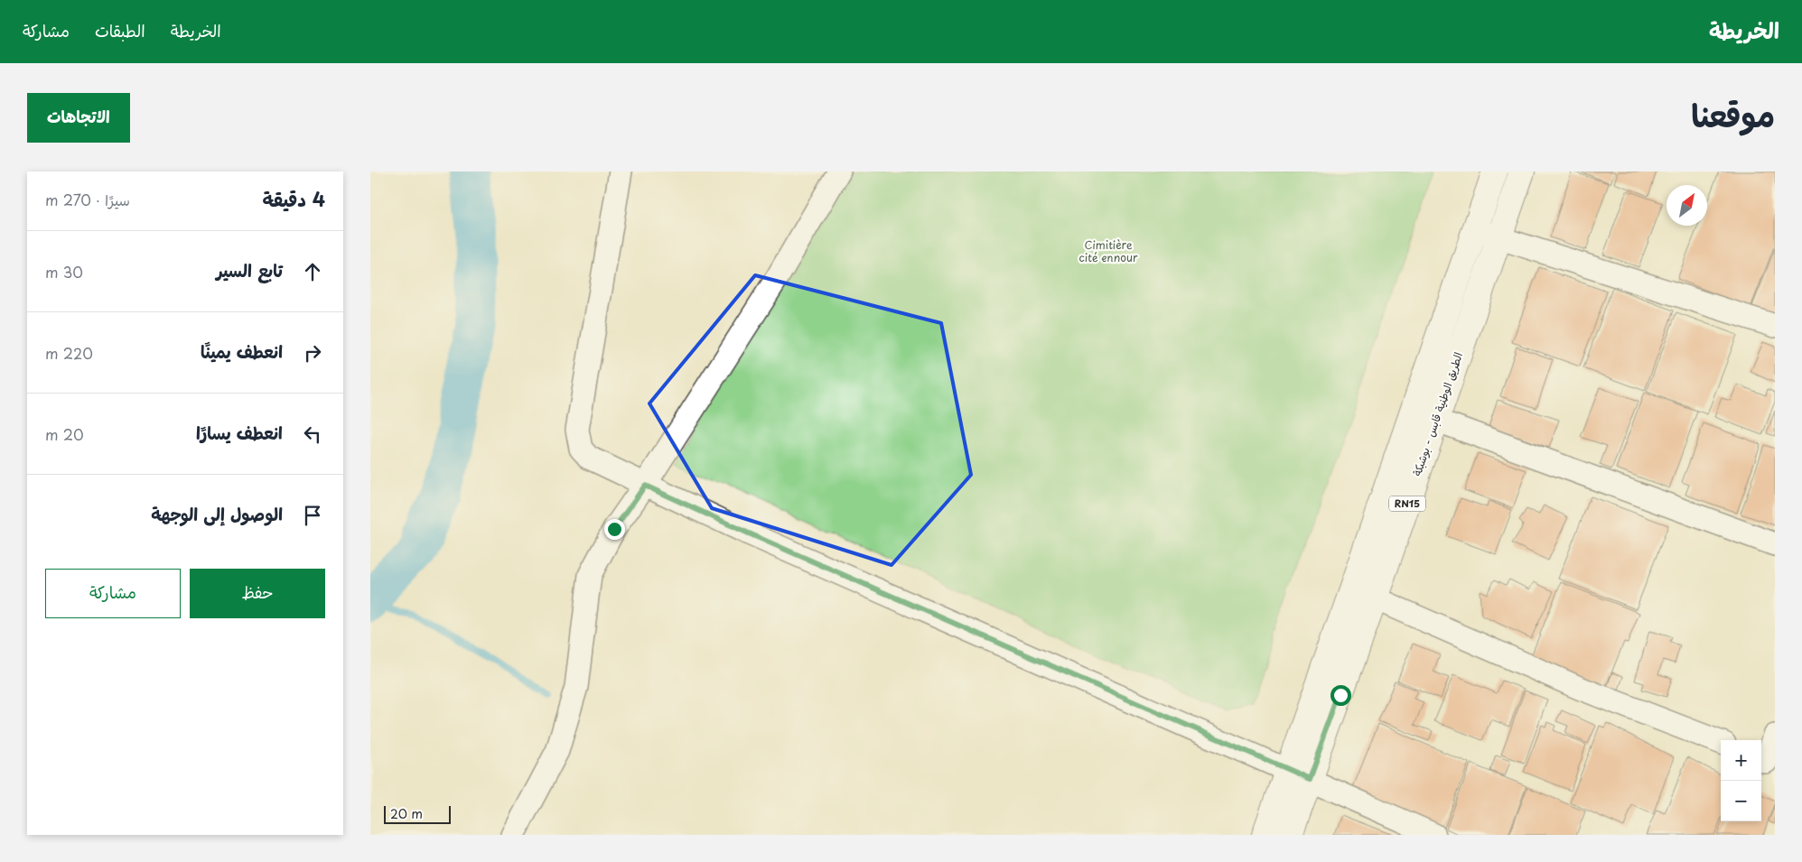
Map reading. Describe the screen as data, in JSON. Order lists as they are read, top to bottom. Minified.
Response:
{"streets":{"main road":["الطريق الوطنية قابس - بوشبكة","RN15"]},"parks":["Cimitière cité ennour"],"scale_bar":"20 m","north":"top right","page":{"header":"الخريطة","nav":["الخريطة","الطبقات","مشاركة"],"title":"موقعنا","buttons":["الاتجاهات",["حفظ","مشاركة"]],"heading":["4 دقيقة","سيرًا · 270 m"],"list":[["تابع السير","30 m"],["انعطف يمينًا","220 m"],["انعطف يسارًا","20 m"],"الوصول إلى الوجهة"],"map_buttons":["+","−"],"scale":"20 m"}}
